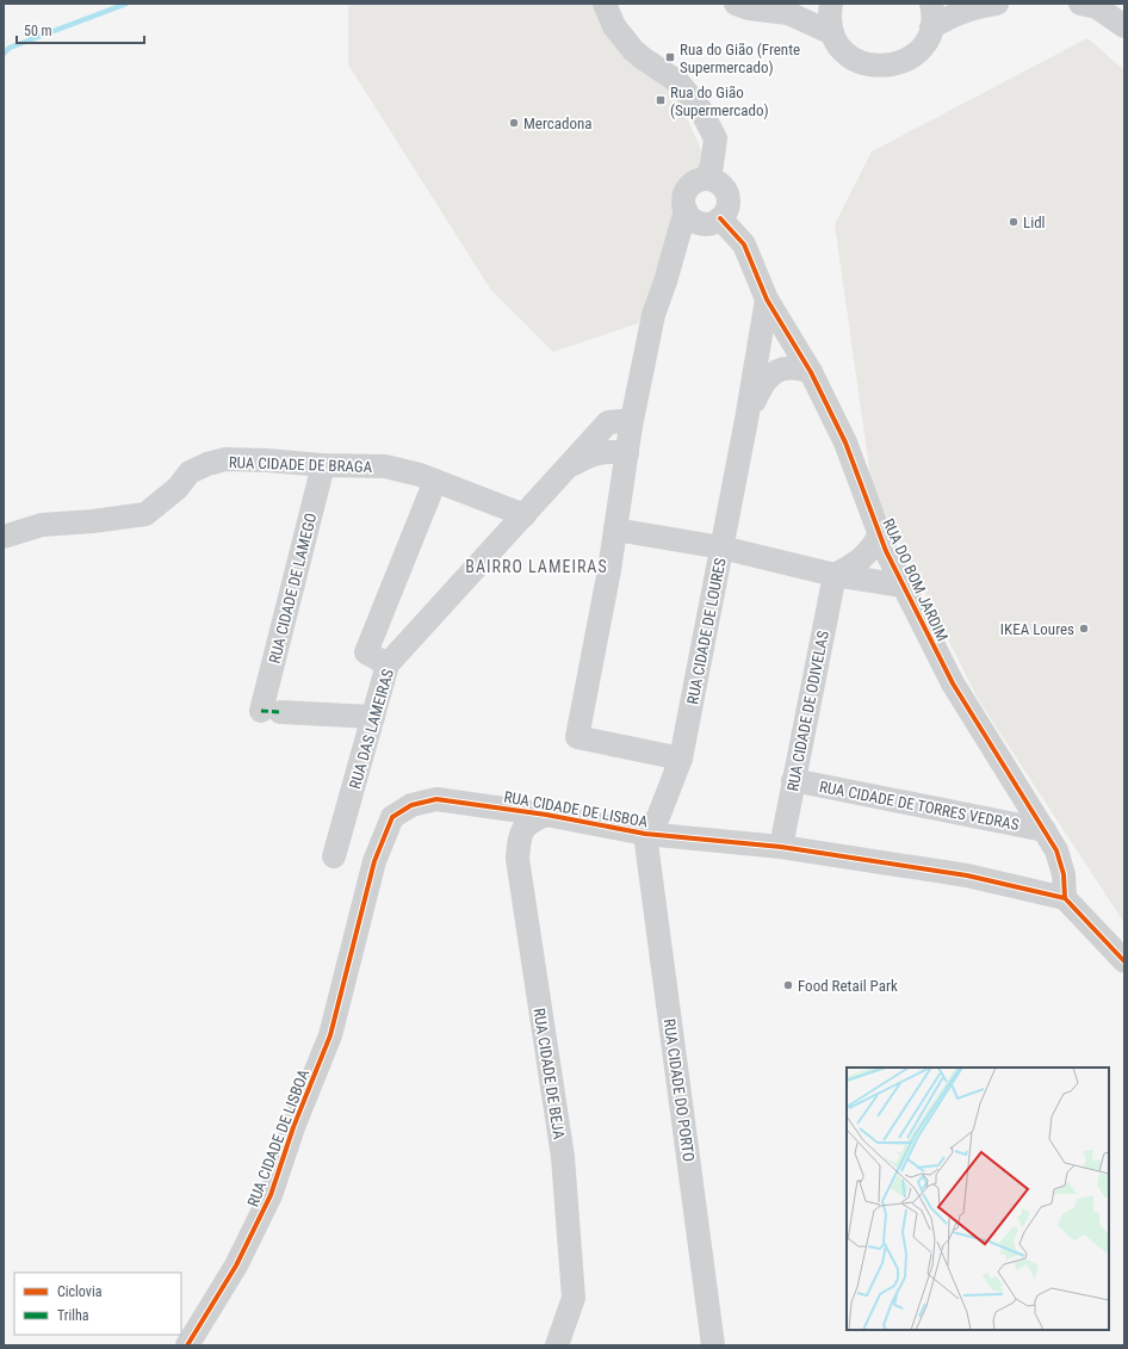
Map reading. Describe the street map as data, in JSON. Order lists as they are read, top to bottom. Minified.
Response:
{"streets":{"street":["RUA CIDADE DE BRAGA","RUA DO BOM JARDIM","RUA CIDADE DE LAMEGO","RUA CIDADE DE LOURES","RUA CIDADE DE ODIVELAS","RUA DAS LAMEIRAS","RUA CIDADE DE TORRES VEDRAS","RUA CIDADE DE LISBOA","RUA CIDADE DE BEJA","RUA CIDADE DO PORTO"]},"crossings":[["RUA CIDADE DE BRAGA","RUA CIDADE DE LAMEGO"],["RUA CIDADE DE BRAGA","RUA DAS LAMEIRAS"],["RUA DO BOM JARDIM","RUA CIDADE DE TORRES VEDRAS"],["RUA DO BOM JARDIM","RUA CIDADE DE LISBOA"],["RUA CIDADE DE LAMEGO","RUA DAS LAMEIRAS"],["RUA CIDADE DE LOURES","RUA CIDADE DE LISBOA"],["RUA CIDADE DE LOURES","RUA CIDADE DO PORTO"],["RUA CIDADE DE ODIVELAS","RUA CIDADE DE TORRES VEDRAS"],["RUA CIDADE DE ODIVELAS","RUA CIDADE DE LISBOA"],["RUA CIDADE DE LISBOA","RUA CIDADE DE BEJA"],["RUA CIDADE DE LISBOA","RUA CIDADE DO PORTO"]],"districts":["BAIRRO LAMEIRAS"],"places":{"transit":["Rua do Gião (Frente Supermercado)","Rua do Gião (Supermercado)"],"other":["Mercadona","Lidl","IKEA Loures","Food Retail Park"]},"legend":["Ciclovia","Trilha"],"scale_bar":"50 m"}
